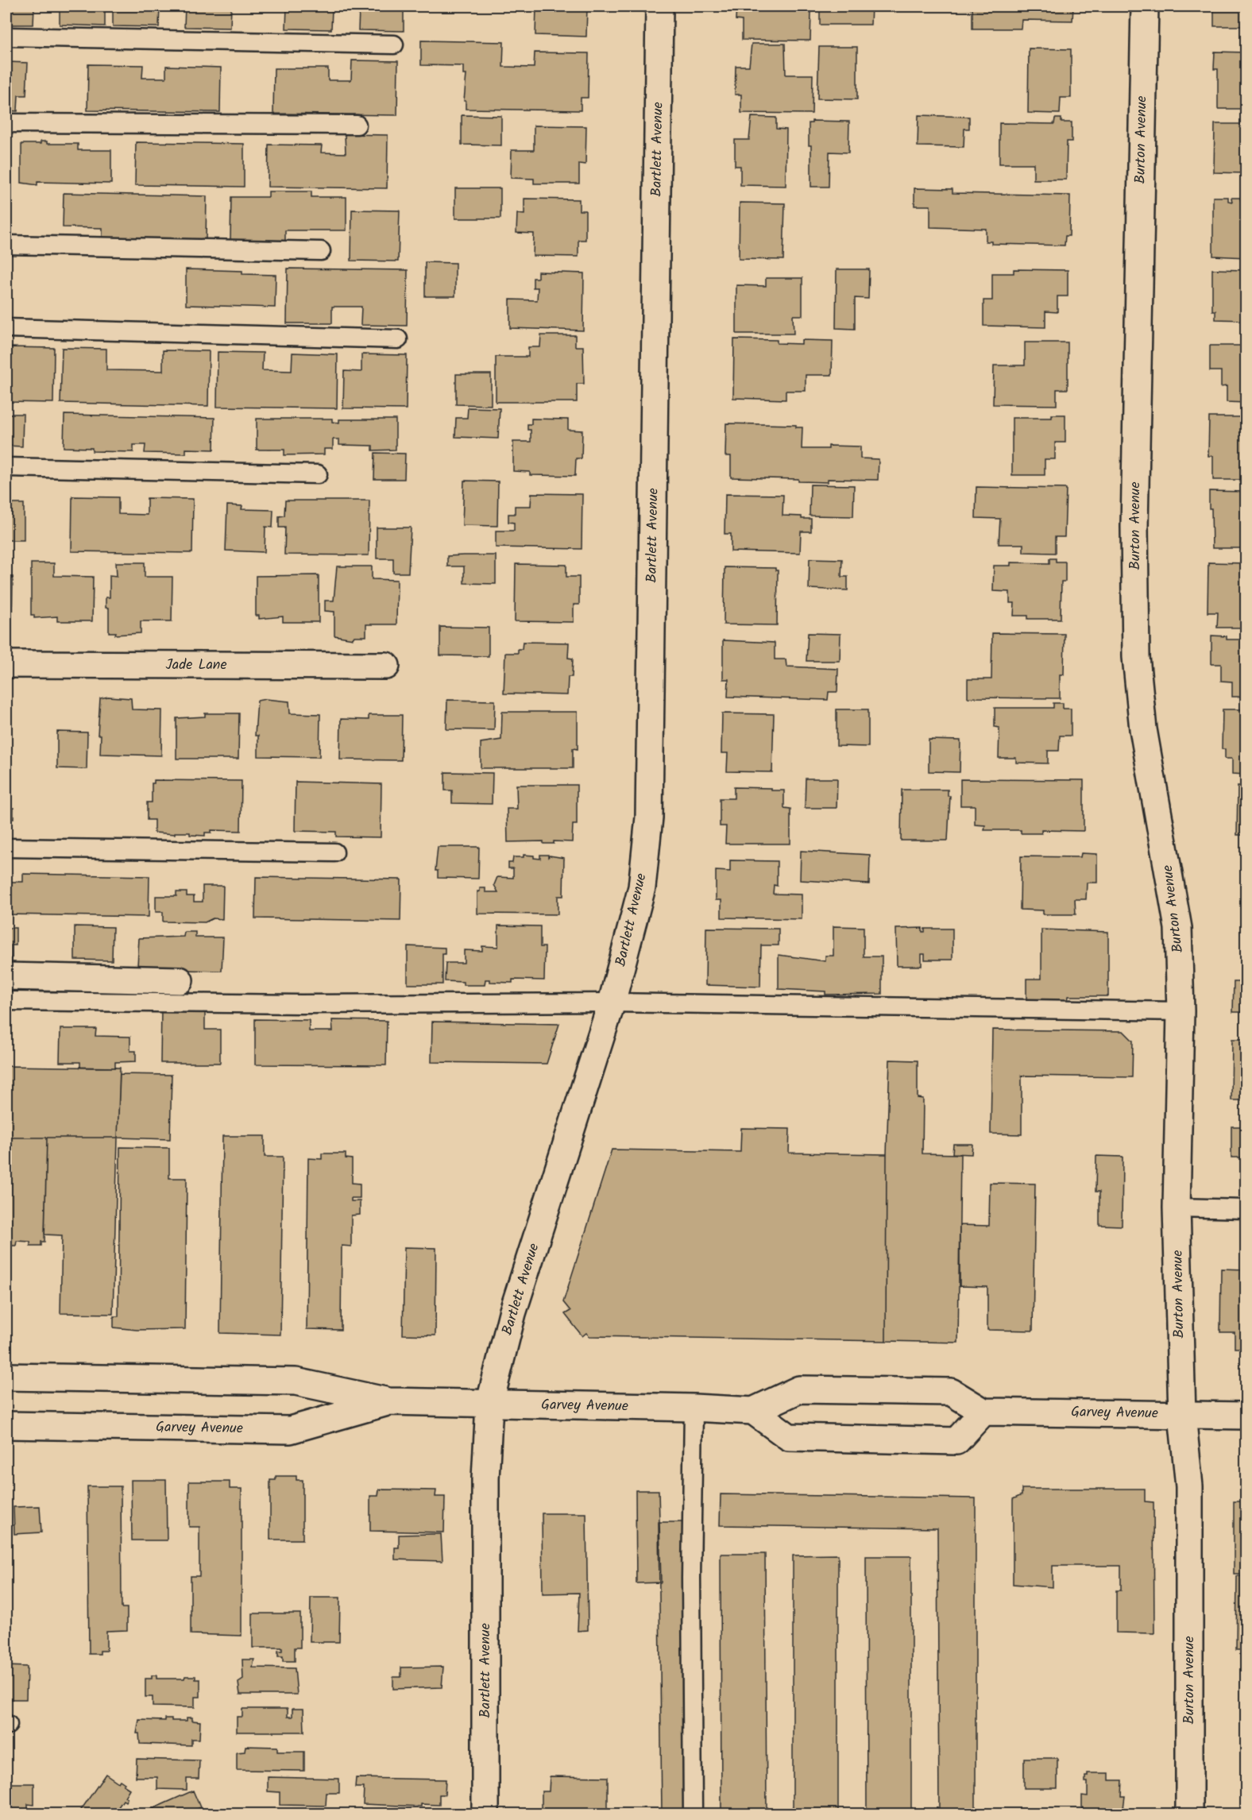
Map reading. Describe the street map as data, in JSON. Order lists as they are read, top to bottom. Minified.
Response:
{"streets":{"street":["Burton Avenue","Bartlett Avenue","Jade Lane","Garvey Avenue"]},"crossings":[["Burton Avenue","Garvey Avenue"],["Bartlett Avenue","Garvey Avenue"]]}
